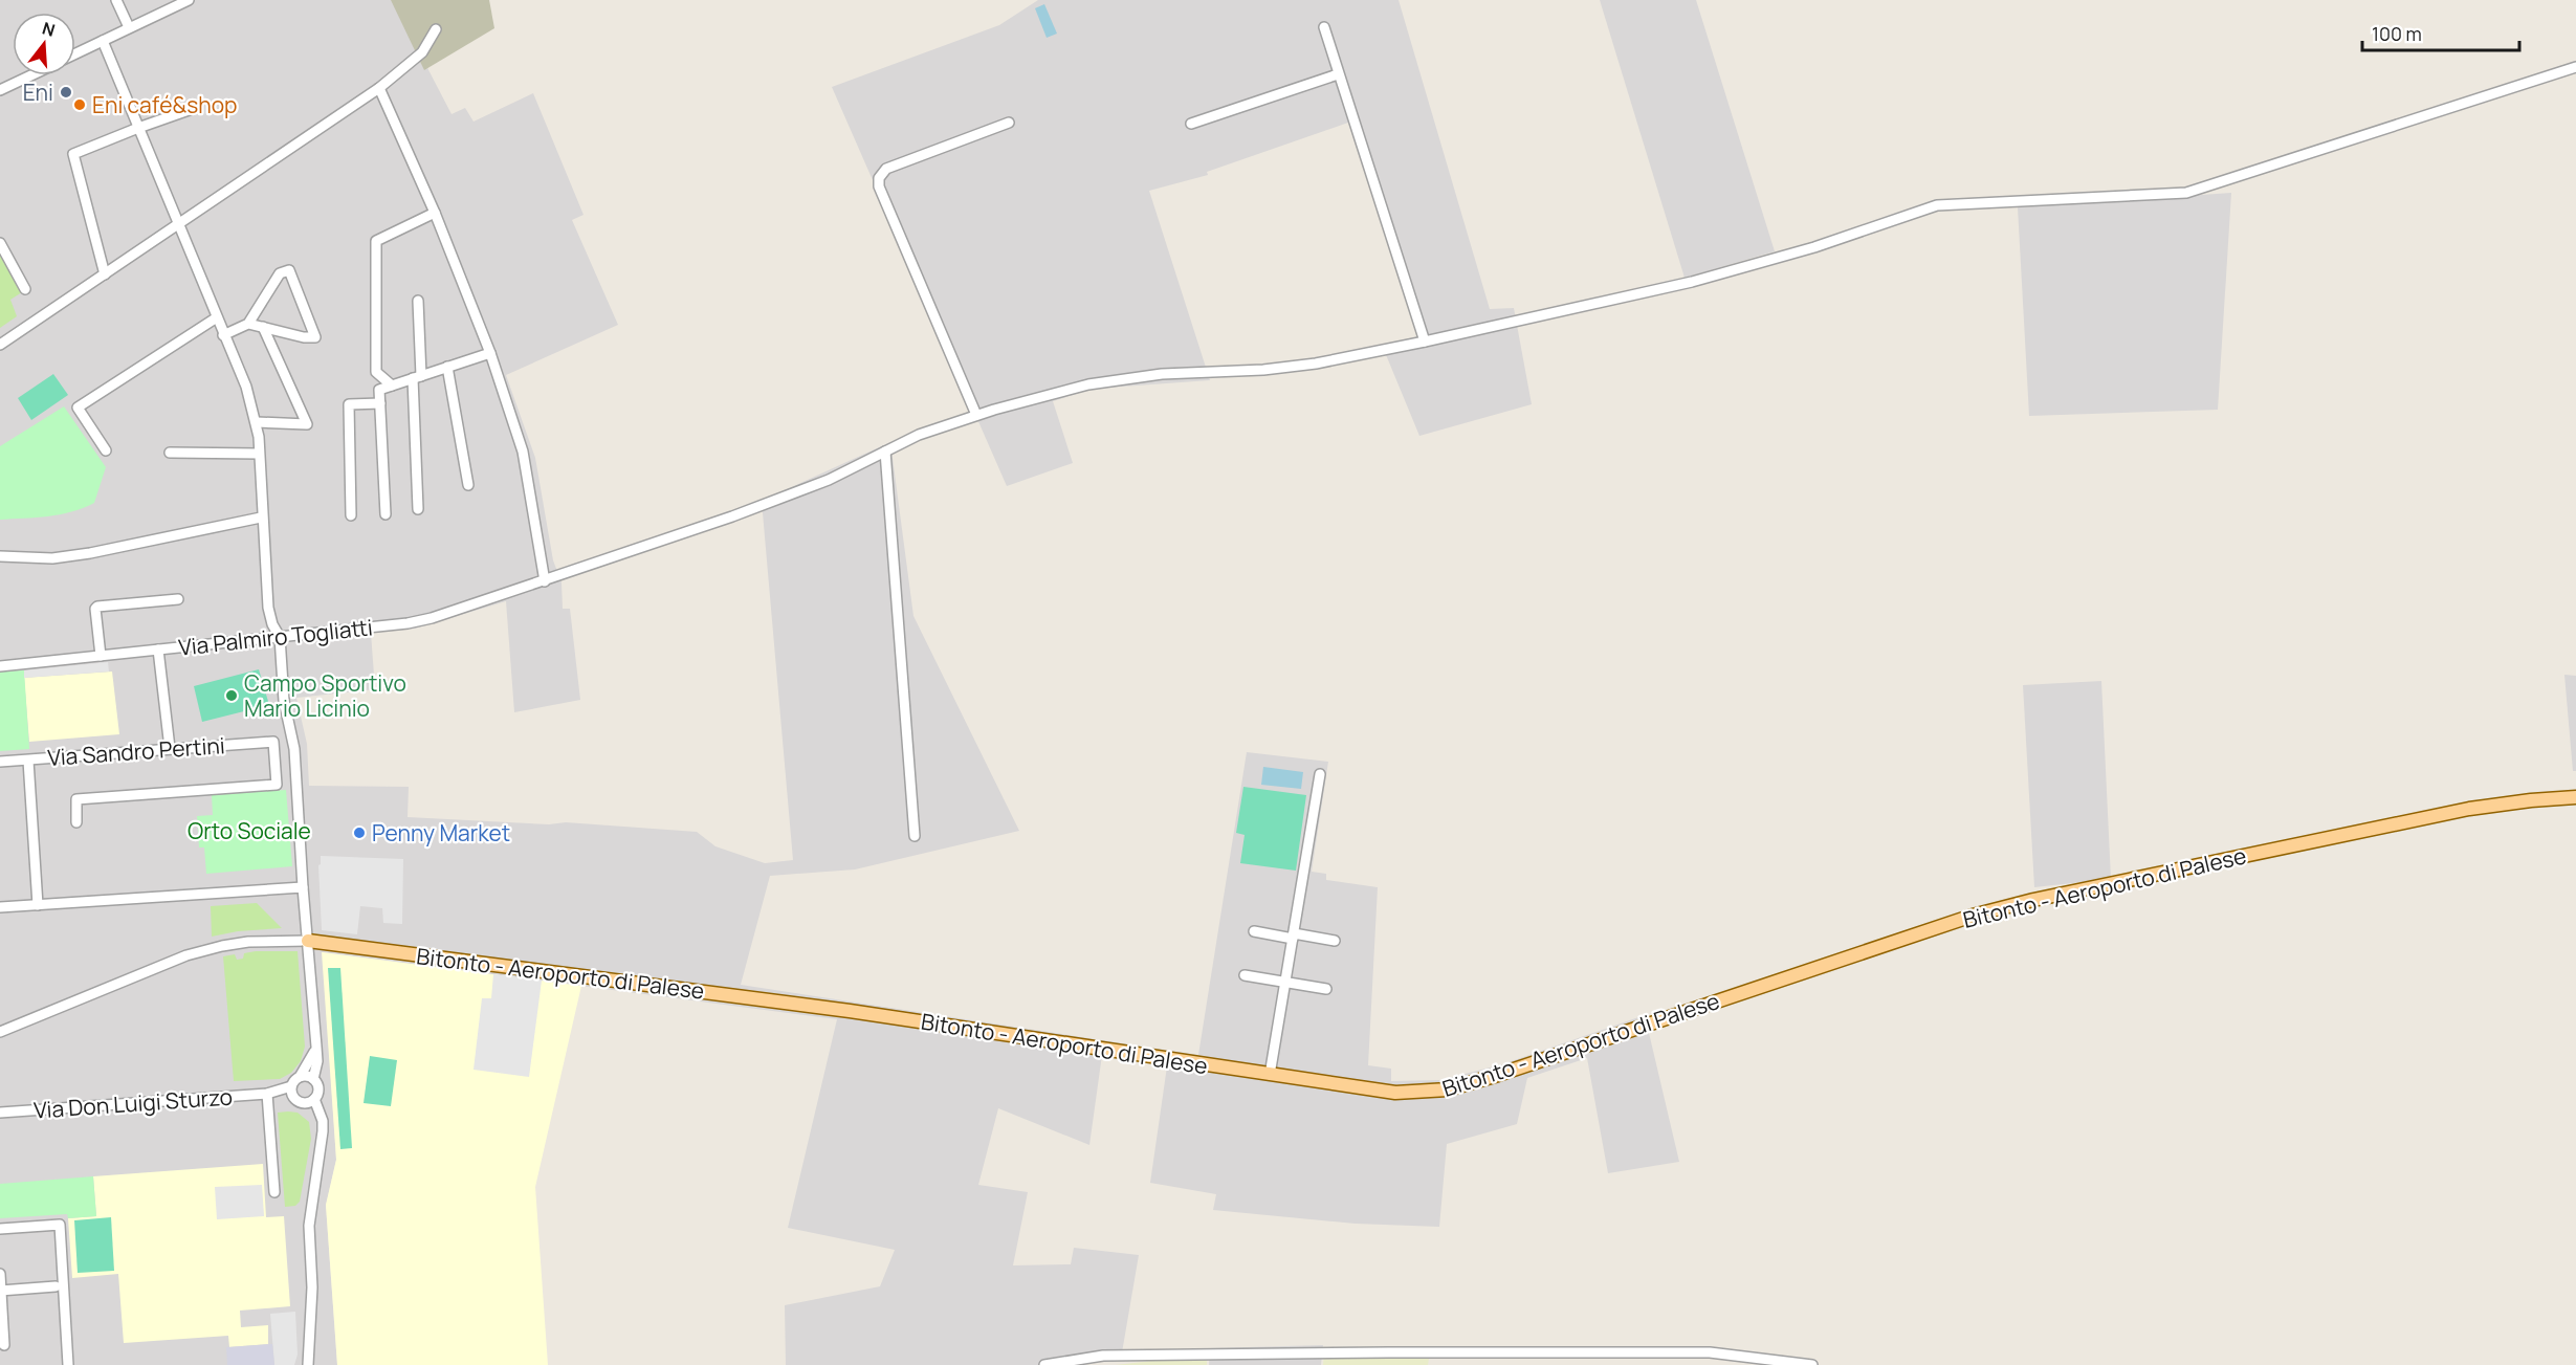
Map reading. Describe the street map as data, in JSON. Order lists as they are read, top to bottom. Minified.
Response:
{"streets":{"main road":["Bitonto - Aeroporto di Palese"],"street":["Via Palmiro Togliatti","Via Sandro Pertini","Via Don Luigi Sturzo"]},"parks":["Orto Sociale"],"places":["Eni","Eni café&shop","Campo Sportivo Mario Licinio","Penny Market"],"scale_bar":"100 m","north":"top"}
